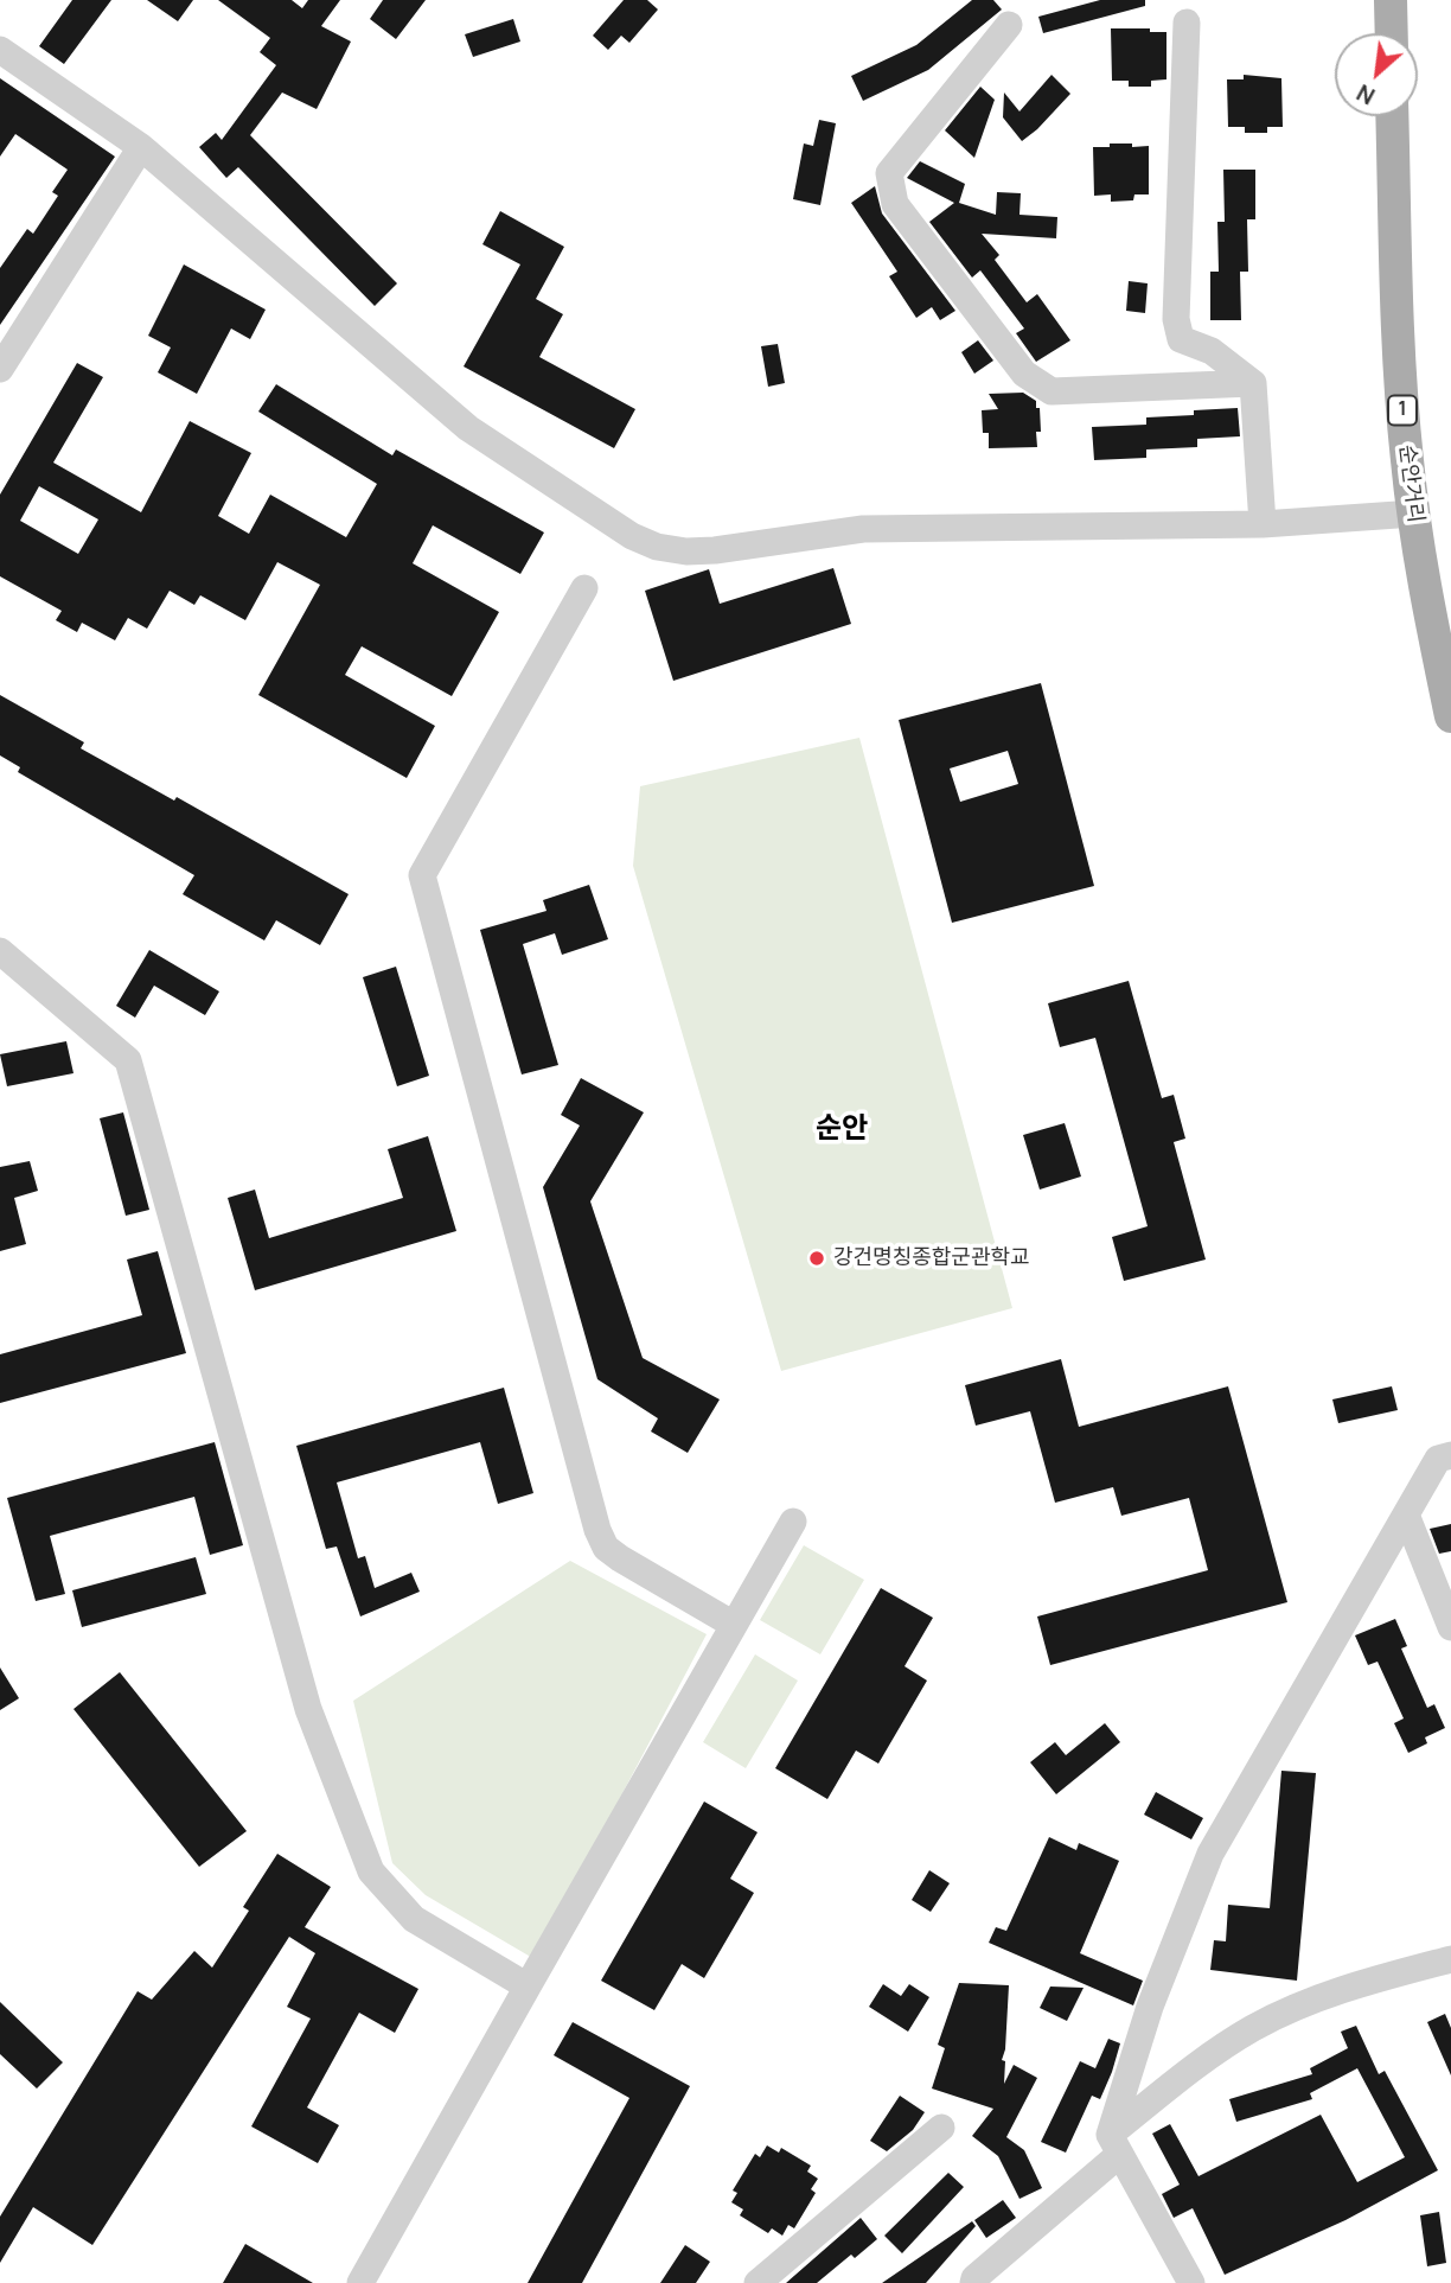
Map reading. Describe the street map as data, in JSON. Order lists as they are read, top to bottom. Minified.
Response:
{"streets":{"main road":["1","순안거리"]},"districts":["순안"],"places":["강건명칭종합군관학교"],"north":"bottom left"}
